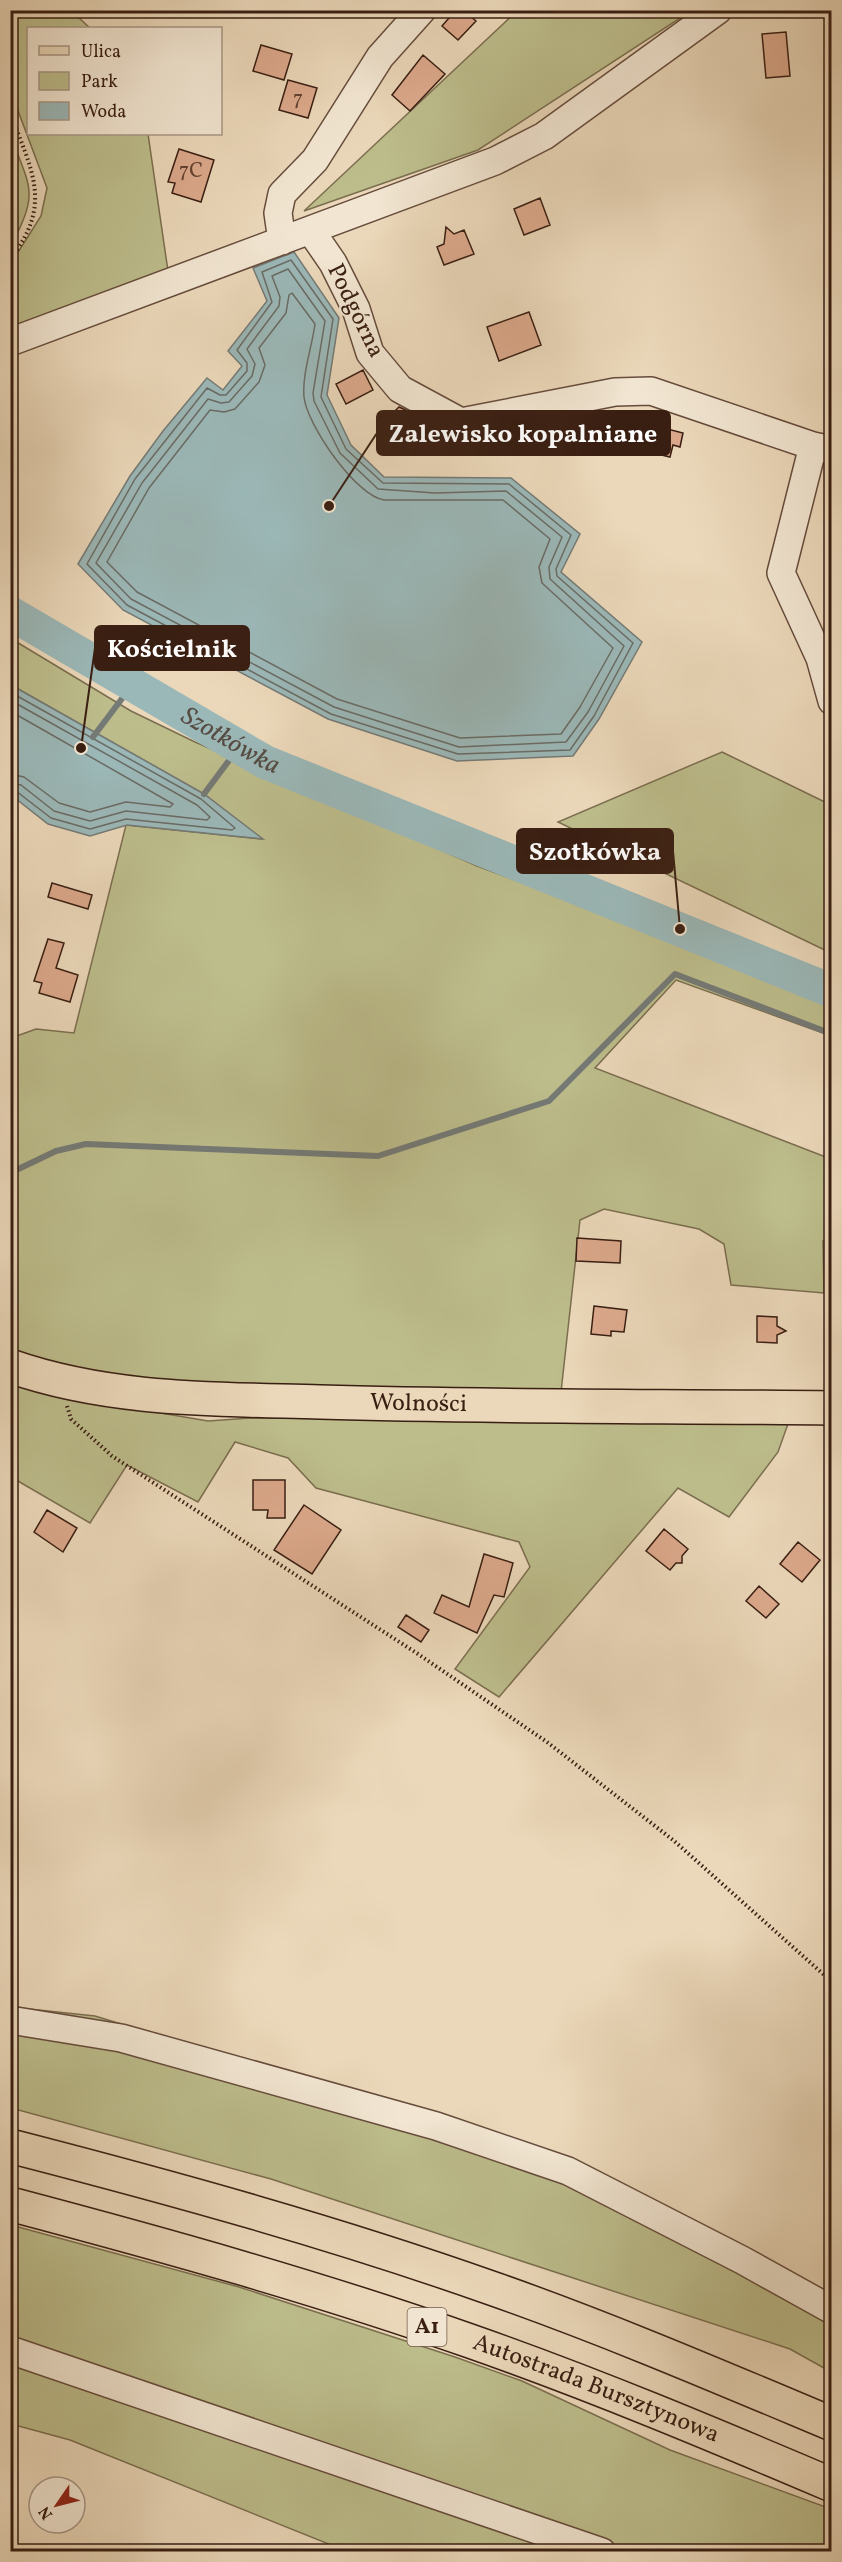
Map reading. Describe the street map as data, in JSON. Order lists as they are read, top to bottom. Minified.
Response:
{"streets":{"main road":["Wolności","A1","Autostrada Bursztynowa"],"street":["Podgórna"]},"water":["Szotkówka"],"places":["Zalewisko kopalniane","Kościelnik","Szotkówka"],"house_numbers":["7","7C"],"legend":["Ulica","Park","Woda"],"north":"bottom left"}
